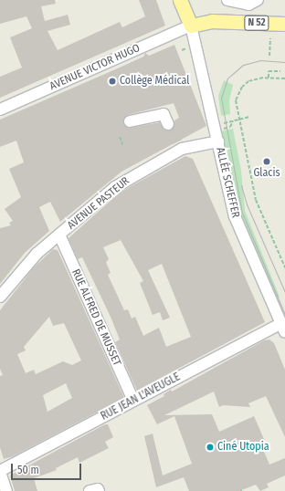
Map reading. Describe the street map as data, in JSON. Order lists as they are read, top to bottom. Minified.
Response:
{"streets":{"main road":["N 52"],"street":["AVENUE VICTOR HUGO","ALLÉE SCHEFFER","AVENUE PASTEUR","RUE ALFRED DE MUSSET","RUE JEAN L'AVEUGLE"]},"crossings":[["N 52","AVENUE VICTOR HUGO"],["N 52","ALLÉE SCHEFFER"],["AVENUE VICTOR HUGO","ALLÉE SCHEFFER"],["ALLÉE SCHEFFER","AVENUE PASTEUR"],["ALLÉE SCHEFFER","RUE JEAN L'AVEUGLE"],["AVENUE PASTEUR","RUE ALFRED DE MUSSET"],["RUE ALFRED DE MUSSET","RUE JEAN L'AVEUGLE"]],"places":["Collège Médical","Glacis","Ciné Utopia"],"scale_bar":"50 m"}
